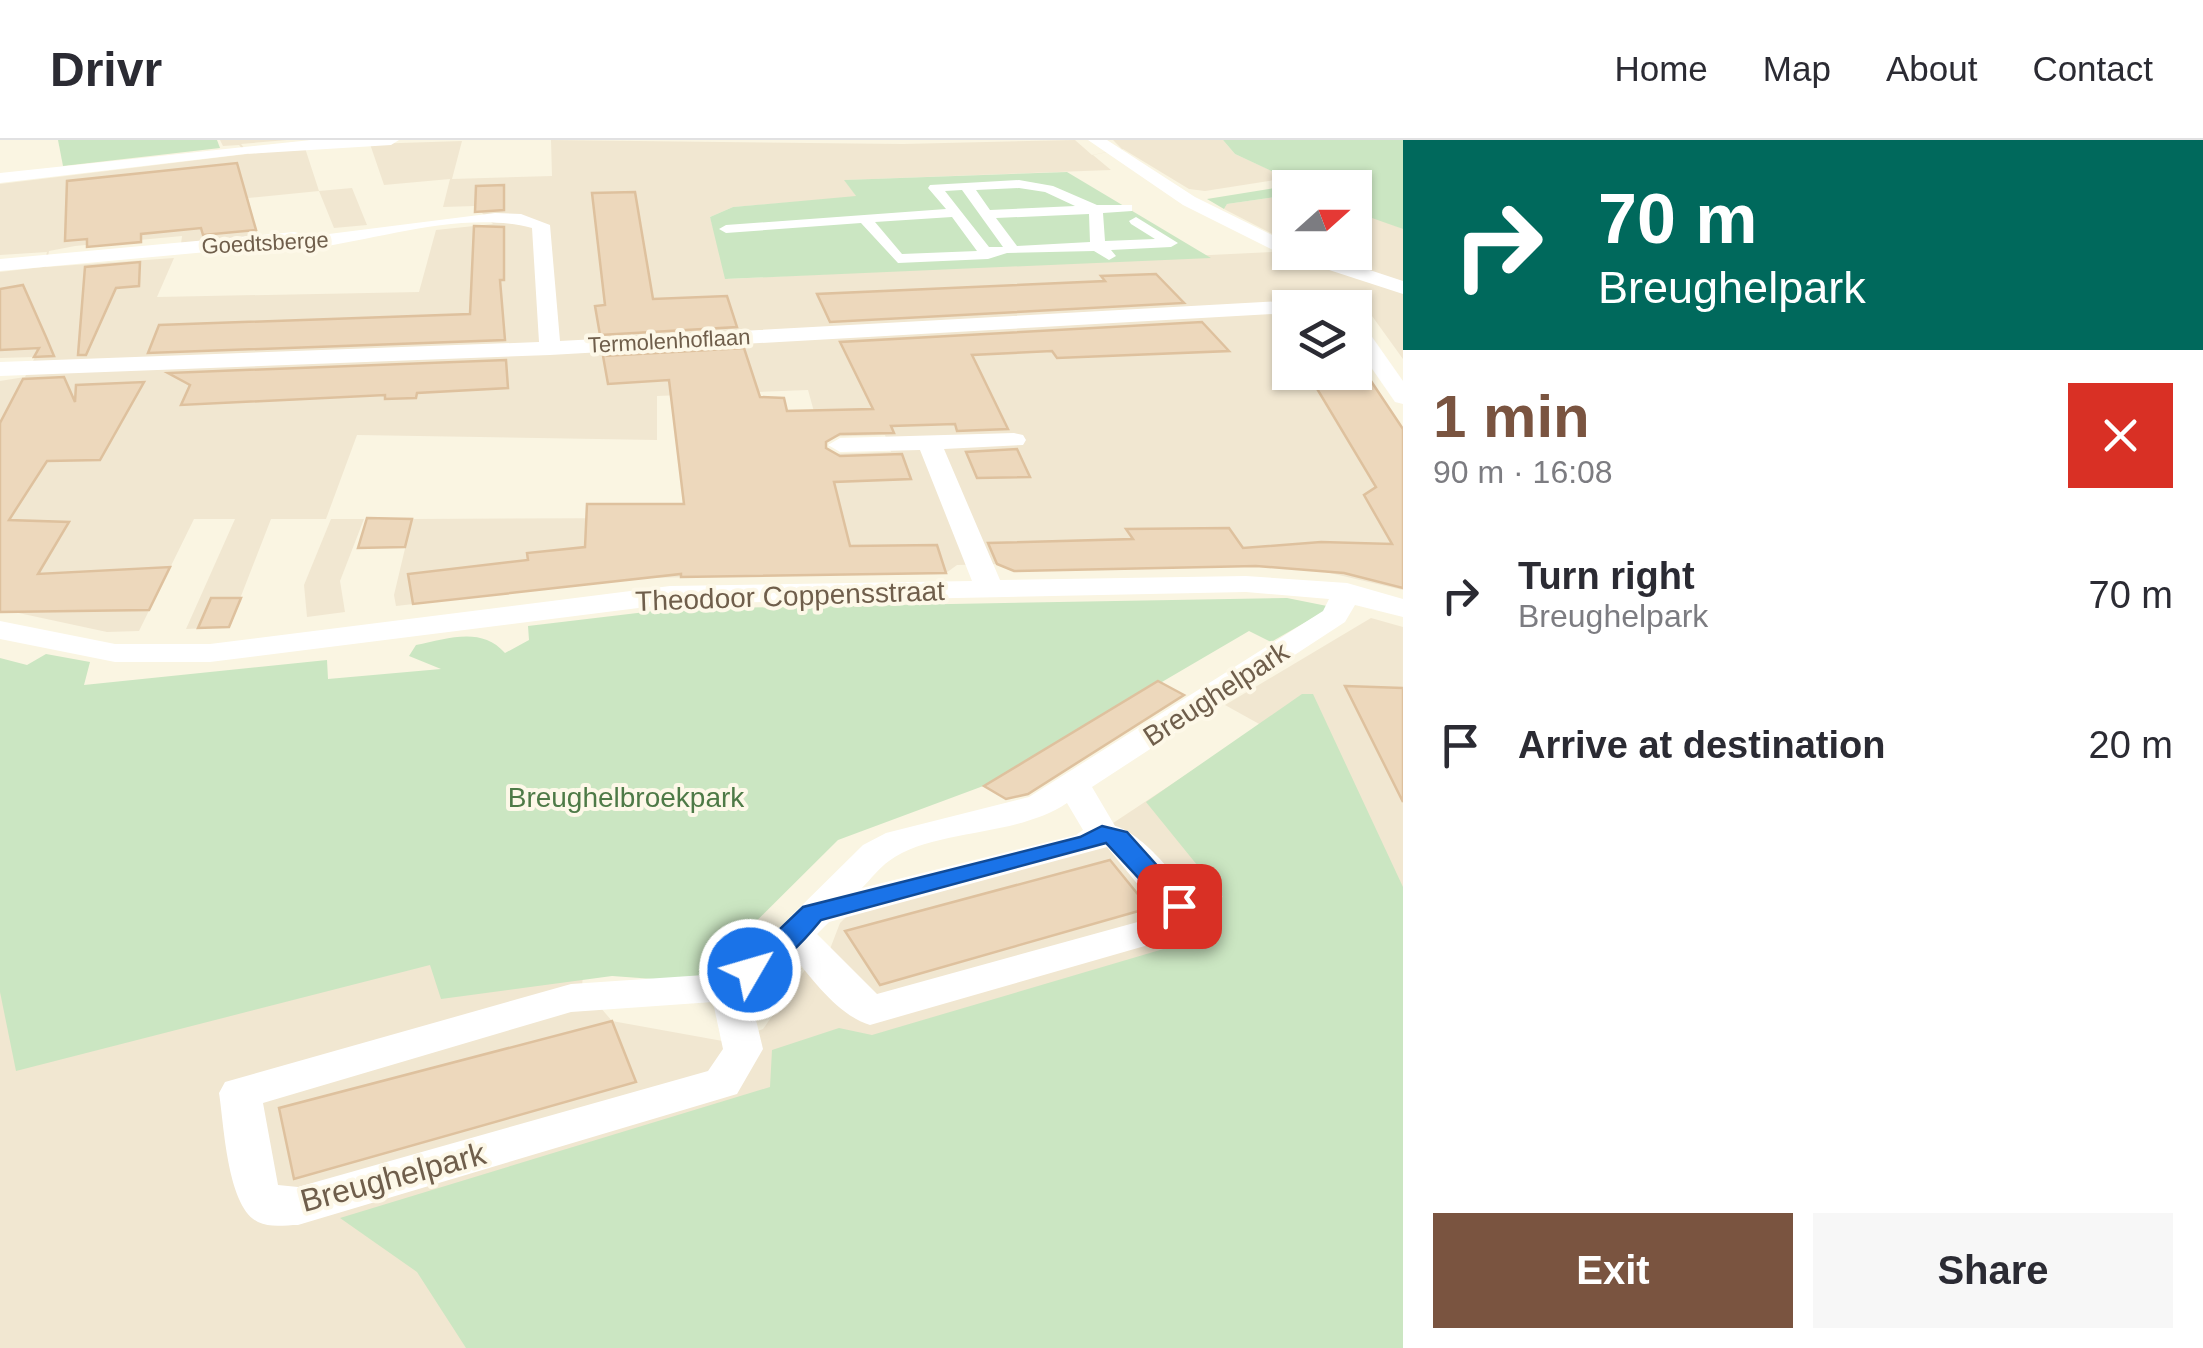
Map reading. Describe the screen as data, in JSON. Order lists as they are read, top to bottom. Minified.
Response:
{"streets":{"street":["Goedtsberge","Termolenhoflaan","Theodoor Coppensstraat","Breughelpark"]},"crossings":[["Goedtsberge","Termolenhoflaan"],["Theodoor Coppensstraat","Breughelpark"]],"parks":["Breughelbroekpark"],"north":"right","page":{"header":"Drivr","nav":["Home","Map","About","Contact"],"turn":["70 m","Breughelpark"],"heading":["1 min","90 m · 16:08"],"list":[{"name":"Turn right","note":"Breughelpark","value":"70 m"},{"name":"Arrive at destination","value":"20 m"}],"buttons":["Exit","Share"]}}
